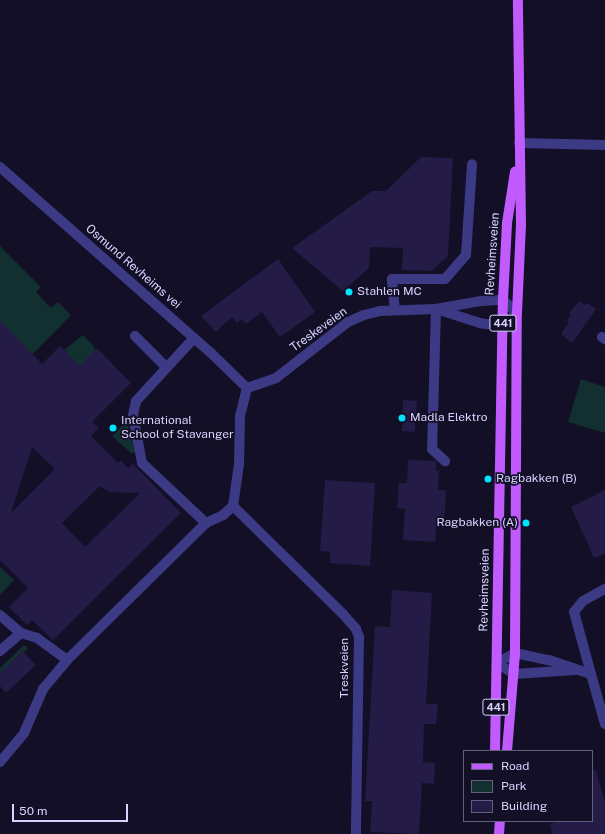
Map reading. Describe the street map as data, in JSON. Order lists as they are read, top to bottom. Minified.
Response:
{"streets":{"main road":["Revheimsveien","441"],"street":["Osmund Revheims vei","Treskeveien","Treskveien"]},"crossings":[["Revheimsveien","Treskeveien"],["Osmund Revheims vei","Treskeveien"]],"places":["Stahlen MC","Madla Elektro","International School of Stavanger","Ragbakken (B)","Ragbakken (A)"],"legend":["Road","Park","Building"],"scale_bar":"50 m"}
